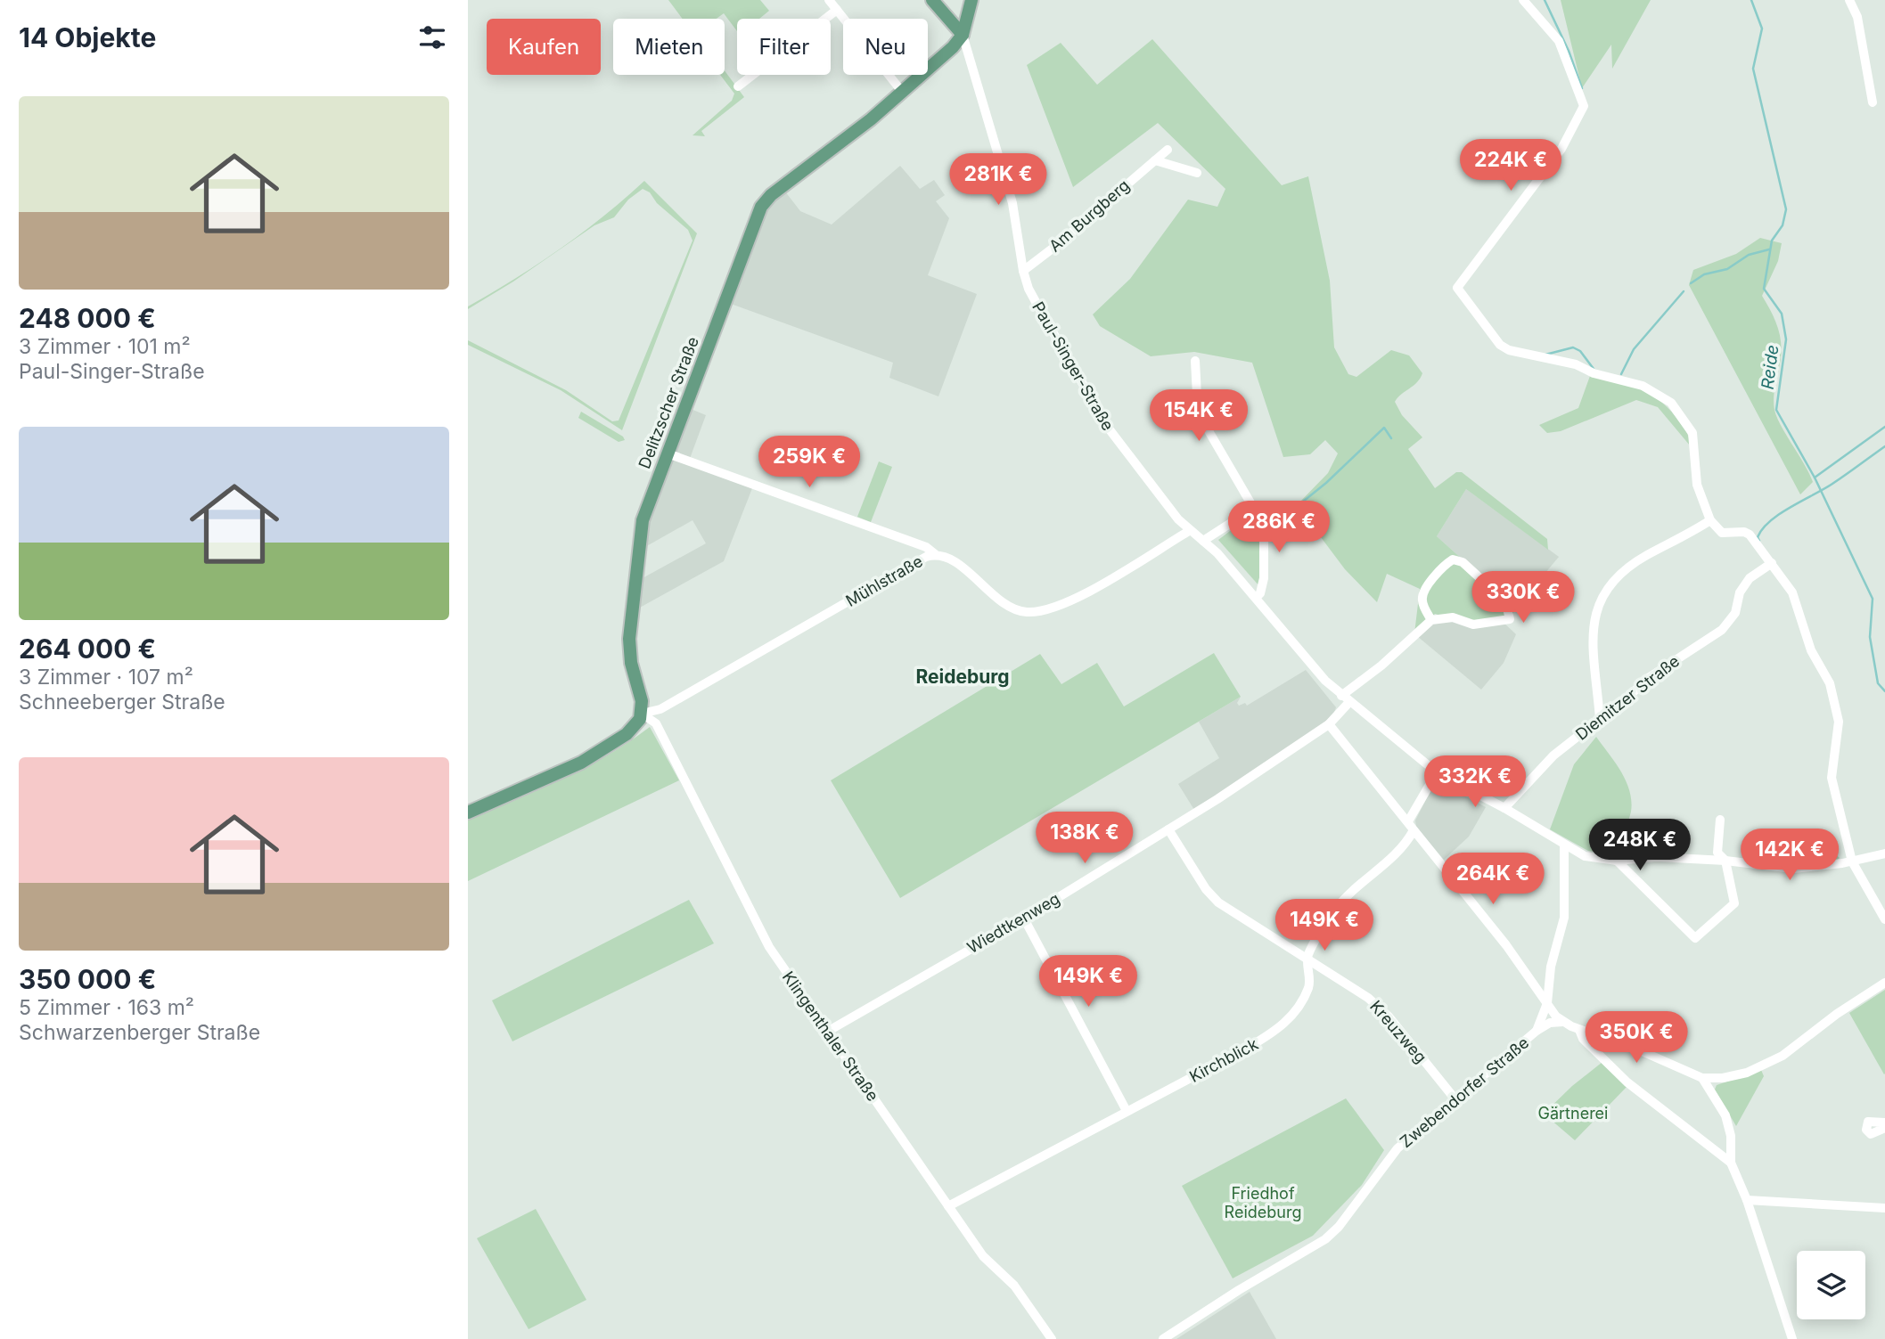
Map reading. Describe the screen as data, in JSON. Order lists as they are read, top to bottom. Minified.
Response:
{"streets":{"main road":["Delitzscher Straße"],"street":["Am Burgberg","Paul-Singer-Straße","Mühlstraße","Diemitzer Straße","Wiedtkenweg","Kreuzweg","Klingenthaler Straße","Kirchblick","Zwebendorfer Straße"]},"crossings":[["Am Burgberg","Paul-Singer-Straße"],["Paul-Singer-Straße","Delitzscher Straße"],["Paul-Singer-Straße","Mühlstraße"],["Paul-Singer-Straße","Diemitzer Straße"],["Paul-Singer-Straße","Wiedtkenweg"],["Paul-Singer-Straße","Zwebendorfer Straße"],["Delitzscher Straße","Mühlstraße"],["Delitzscher Straße","Klingenthaler Straße"],["Mühlstraße","Klingenthaler Straße"],["Wiedtkenweg","Kreuzweg"],["Wiedtkenweg","Klingenthaler Straße"],["Kreuzweg","Kirchblick"],["Kreuzweg","Zwebendorfer Straße"],["Klingenthaler Straße","Kirchblick"]],"districts":["Reideburg"],"water":["Reide"],"parks":["Gärtnerei","Friedhof Reideburg"],"page":{"heading":"14 Objekte","chip":["Kaufen","Mieten","Filter","Neu"],"list":[{"name":"248 000 €","note":"3 Zimmer · 101 m² · Paul-Singer-Straße"},{"name":"264 000 €","note":"3 Zimmer · 107 m² · Schneeberger Straße"},{"name":"350 000 €","note":"5 Zimmer · 163 m² · Schwarzenberger Straße"}],"price":["224K €","281K €","154K €","259K €","286K €","330K €","332K €","138K €","248K €","142K €","264K €","149K €","149K €","350K €"]}}
